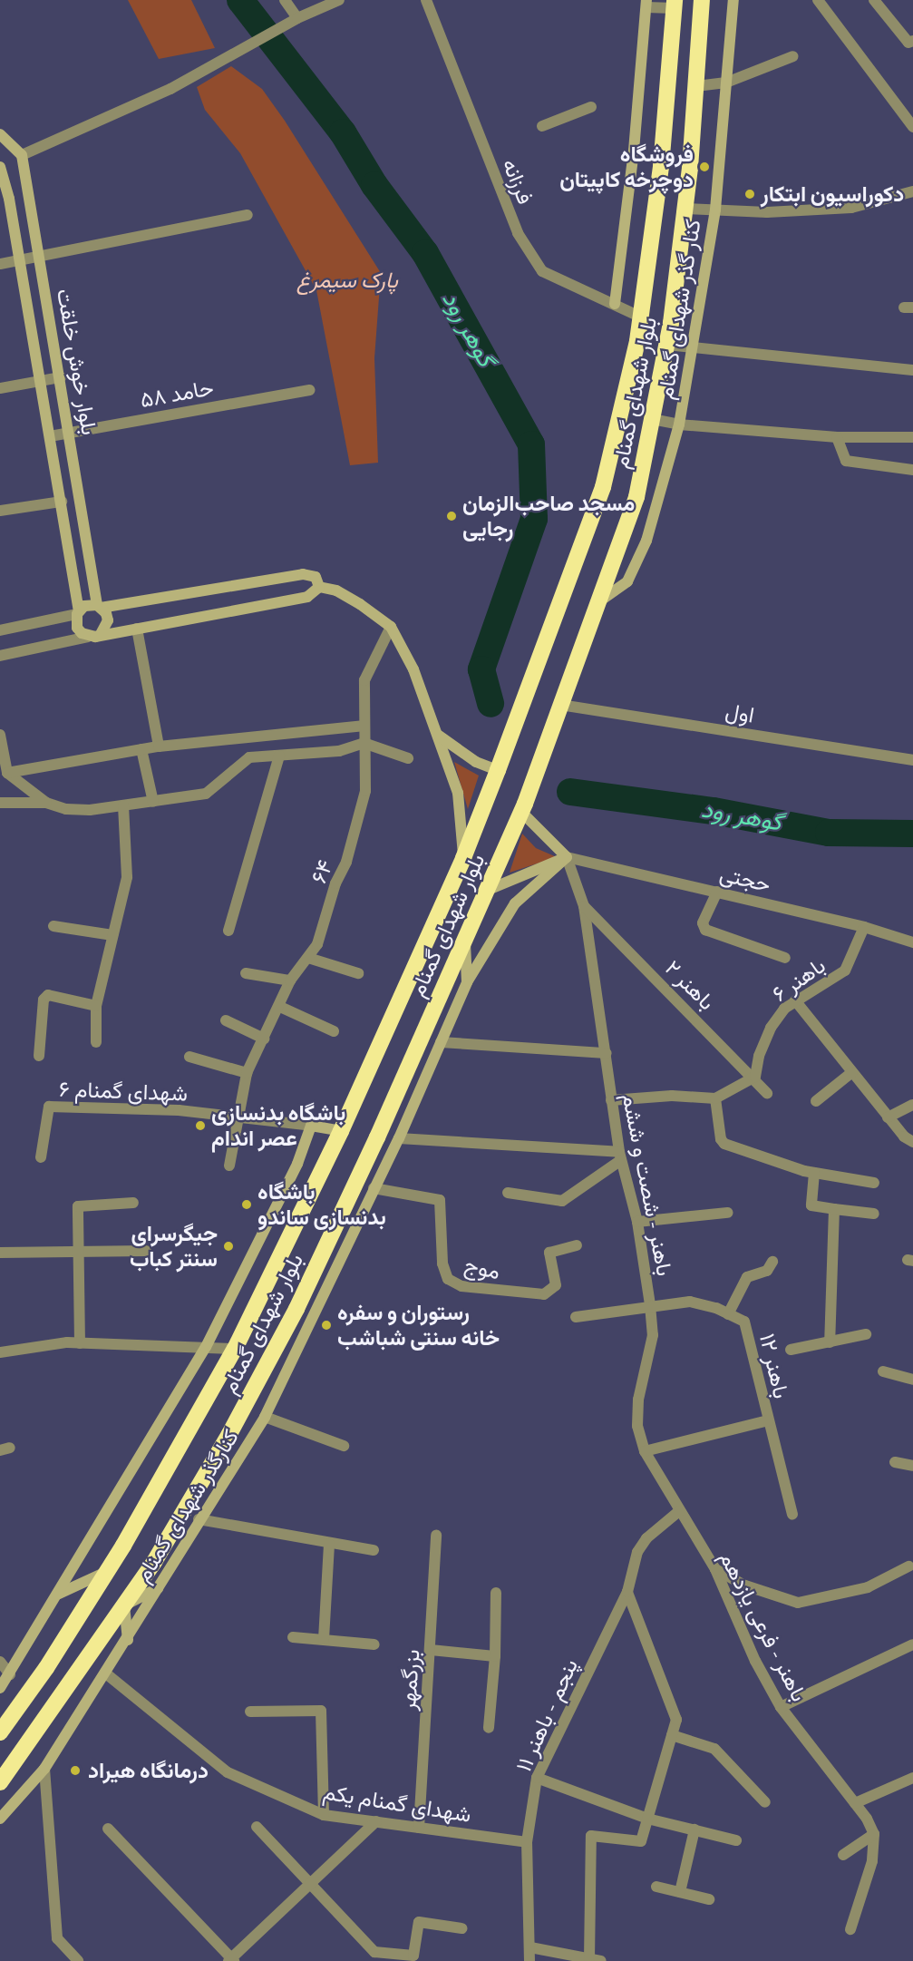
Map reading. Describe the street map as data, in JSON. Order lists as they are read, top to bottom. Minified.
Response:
{"streets":{"highway":["بلوار شهدای گمنام"],"street":["فرزانه","کنار گذر شهدای گمنام","بلوار خوش خلقت","حامد ۵۸","اول","۶۴","حجتی","باهنر ۶","باهنر ۲","شهدای گمنام ۶","باهنر - شصت و ششم","موج","باهنر ۱۲","کنارگذر شهدای گمنام","باهنر - فرعی یازدهم","بزرگمهر","پنجم - باهنر ۱۱","شهدای گمنام یکم"]},"crossings":[["فرزانه","بلوار شهدای گمنام"],["کنار گذر شهدای گمنام","بلوار شهدای گمنام"],["بلوار خوش خلقت","حامد ۵۸"],["بلوار شهدای گمنام","اول"],["۶۴","شهدای گمنام ۶"],["حجتی","باهنر ۶"],["حجتی","باهنر - شصت و ششم"],["حجتی","کنارگذر شهدای گمنام"],["باهنر ۶","باهنر ۲"],["باهنر ۲","باهنر - شصت و ششم"],["باهنر - شصت و ششم","باهنر ۱۲"],["باهنر - شصت و ششم","کنارگذر شهدای گمنام"],["باهنر - شصت و ششم","باهنر - فرعی یازدهم"],["باهنر - شصت و ششم","پنجم - باهنر ۱۱"],["موج","کنارگذر شهدای گمنام"],["کنارگذر شهدای گمنام","شهدای گمنام یکم"],["باهنر - فرعی یازدهم","پنجم - باهنر ۱۱"],["بزرگمهر","شهدای گمنام یکم"],["پنجم - باهنر ۱۱","شهدای گمنام یکم"]],"water":["گوهر رود"],"parks":["پارک سیمرغ"],"places":["فروشگاه دوچرخه کاپیتان","دکوراسیون ابتکار","مسجد صاحب‌الزمان رجایی","باشگاه بدنسازی عصر اندام","باشگاه بدنسازی ساندو","جیگرسرای سنتر کباب","رستوران و سفره خانه سنتی شباشب","درمانگاه هیراد"]}
